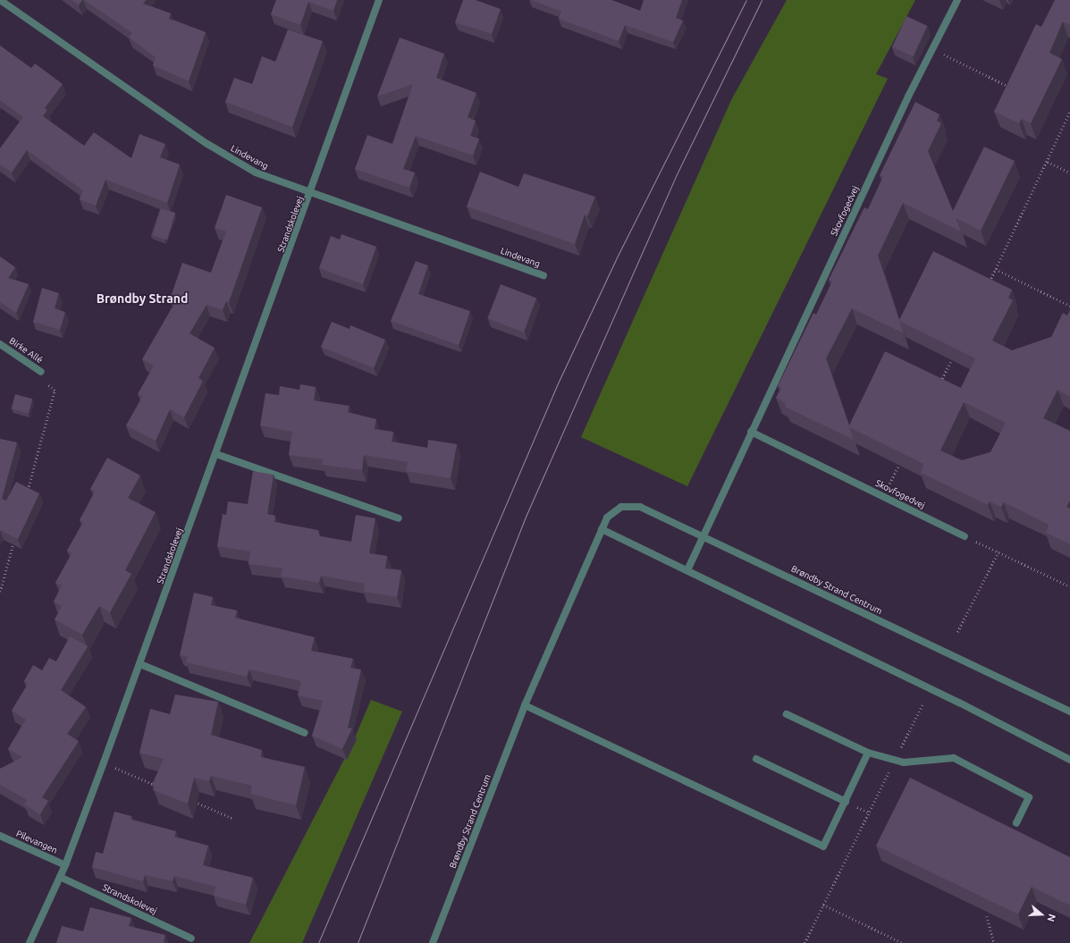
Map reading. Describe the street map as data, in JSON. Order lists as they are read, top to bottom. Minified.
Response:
{"streets":{"street":["Lindevang","Skovfogedvej","Strandskolevej","Birke Allé","Brøndby Strand Centrum","Pilevangen"]},"crossings":[["Lindevang","Strandskolevej"],["Skovfogedvej","Brøndby Strand Centrum"],["Strandskolevej","Pilevangen"]],"districts":["Brøndby Strand"],"north":"right"}
